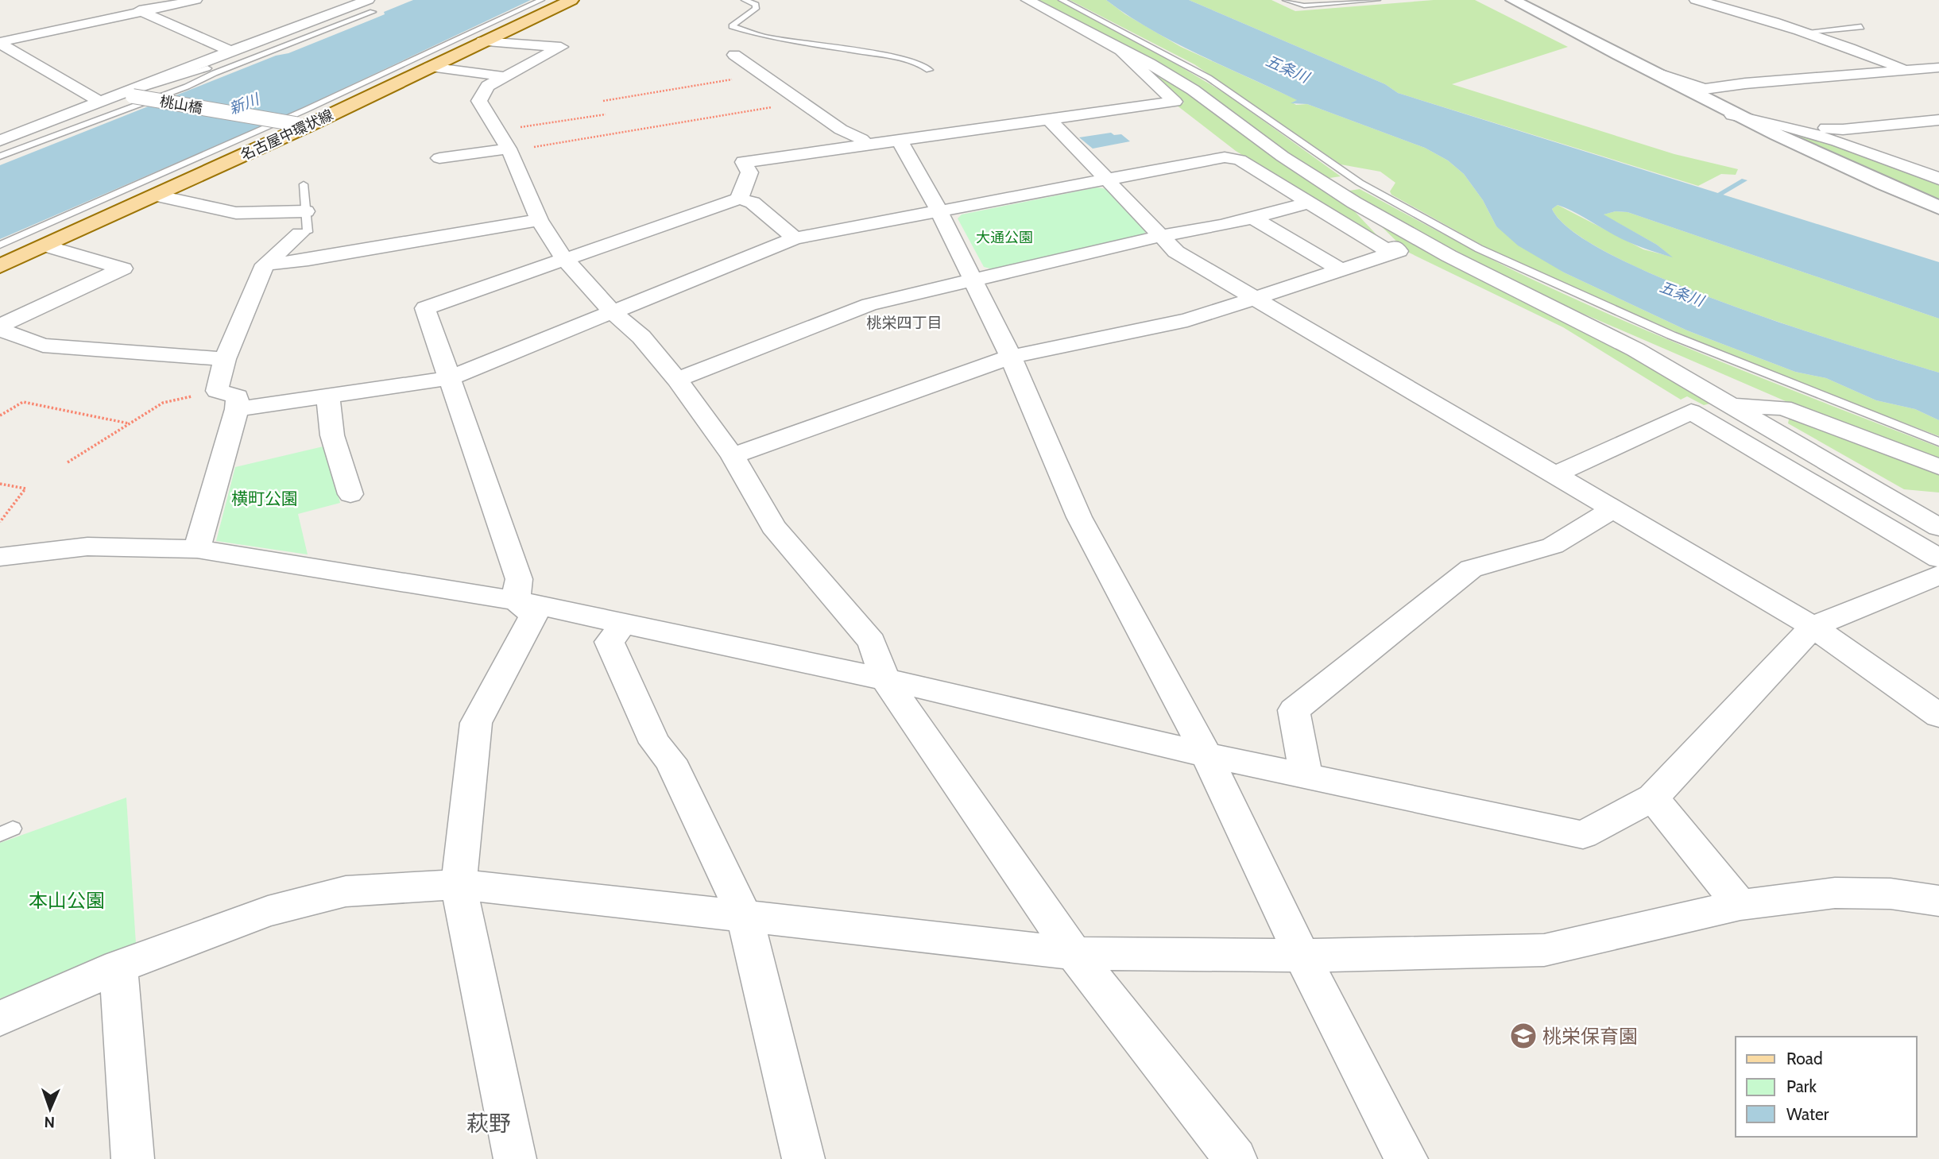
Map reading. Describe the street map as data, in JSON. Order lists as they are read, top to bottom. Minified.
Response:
{"streets":{"main road":["名古屋中環状線"],"street":["桃山橋"]},"crossings":[["桃山橋","名古屋中環状線"]],"districts":["桃栄四丁目","萩野"],"water":["五条川","新川"],"parks":["大通公園","横町公園","本山公園"],"places":{"school or university":["桃栄保育園"]},"legend":["Road","Park","Water"],"north":"bottom"}
